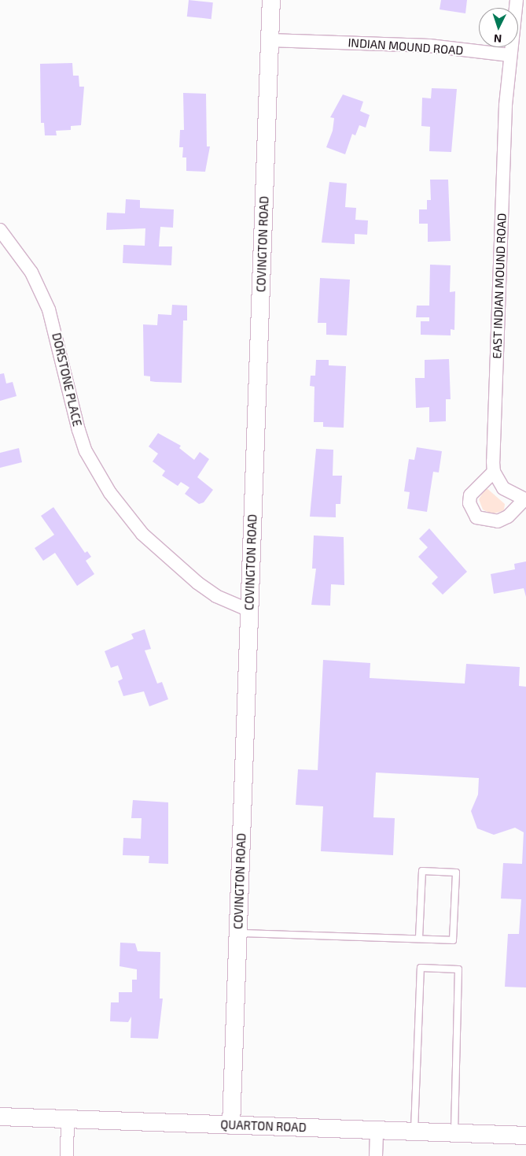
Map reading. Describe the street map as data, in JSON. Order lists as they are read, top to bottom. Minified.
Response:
{"streets":{"street":["INDIAN MOUND ROAD","COVINGTON ROAD","EAST INDIAN MOUND ROAD","DORSTONE PLACE","QUARTON ROAD"]},"crossings":[["INDIAN MOUND ROAD","COVINGTON ROAD"],["INDIAN MOUND ROAD","EAST INDIAN MOUND ROAD"],["COVINGTON ROAD","DORSTONE PLACE"],["COVINGTON ROAD","QUARTON ROAD"]],"north":"bottom"}
